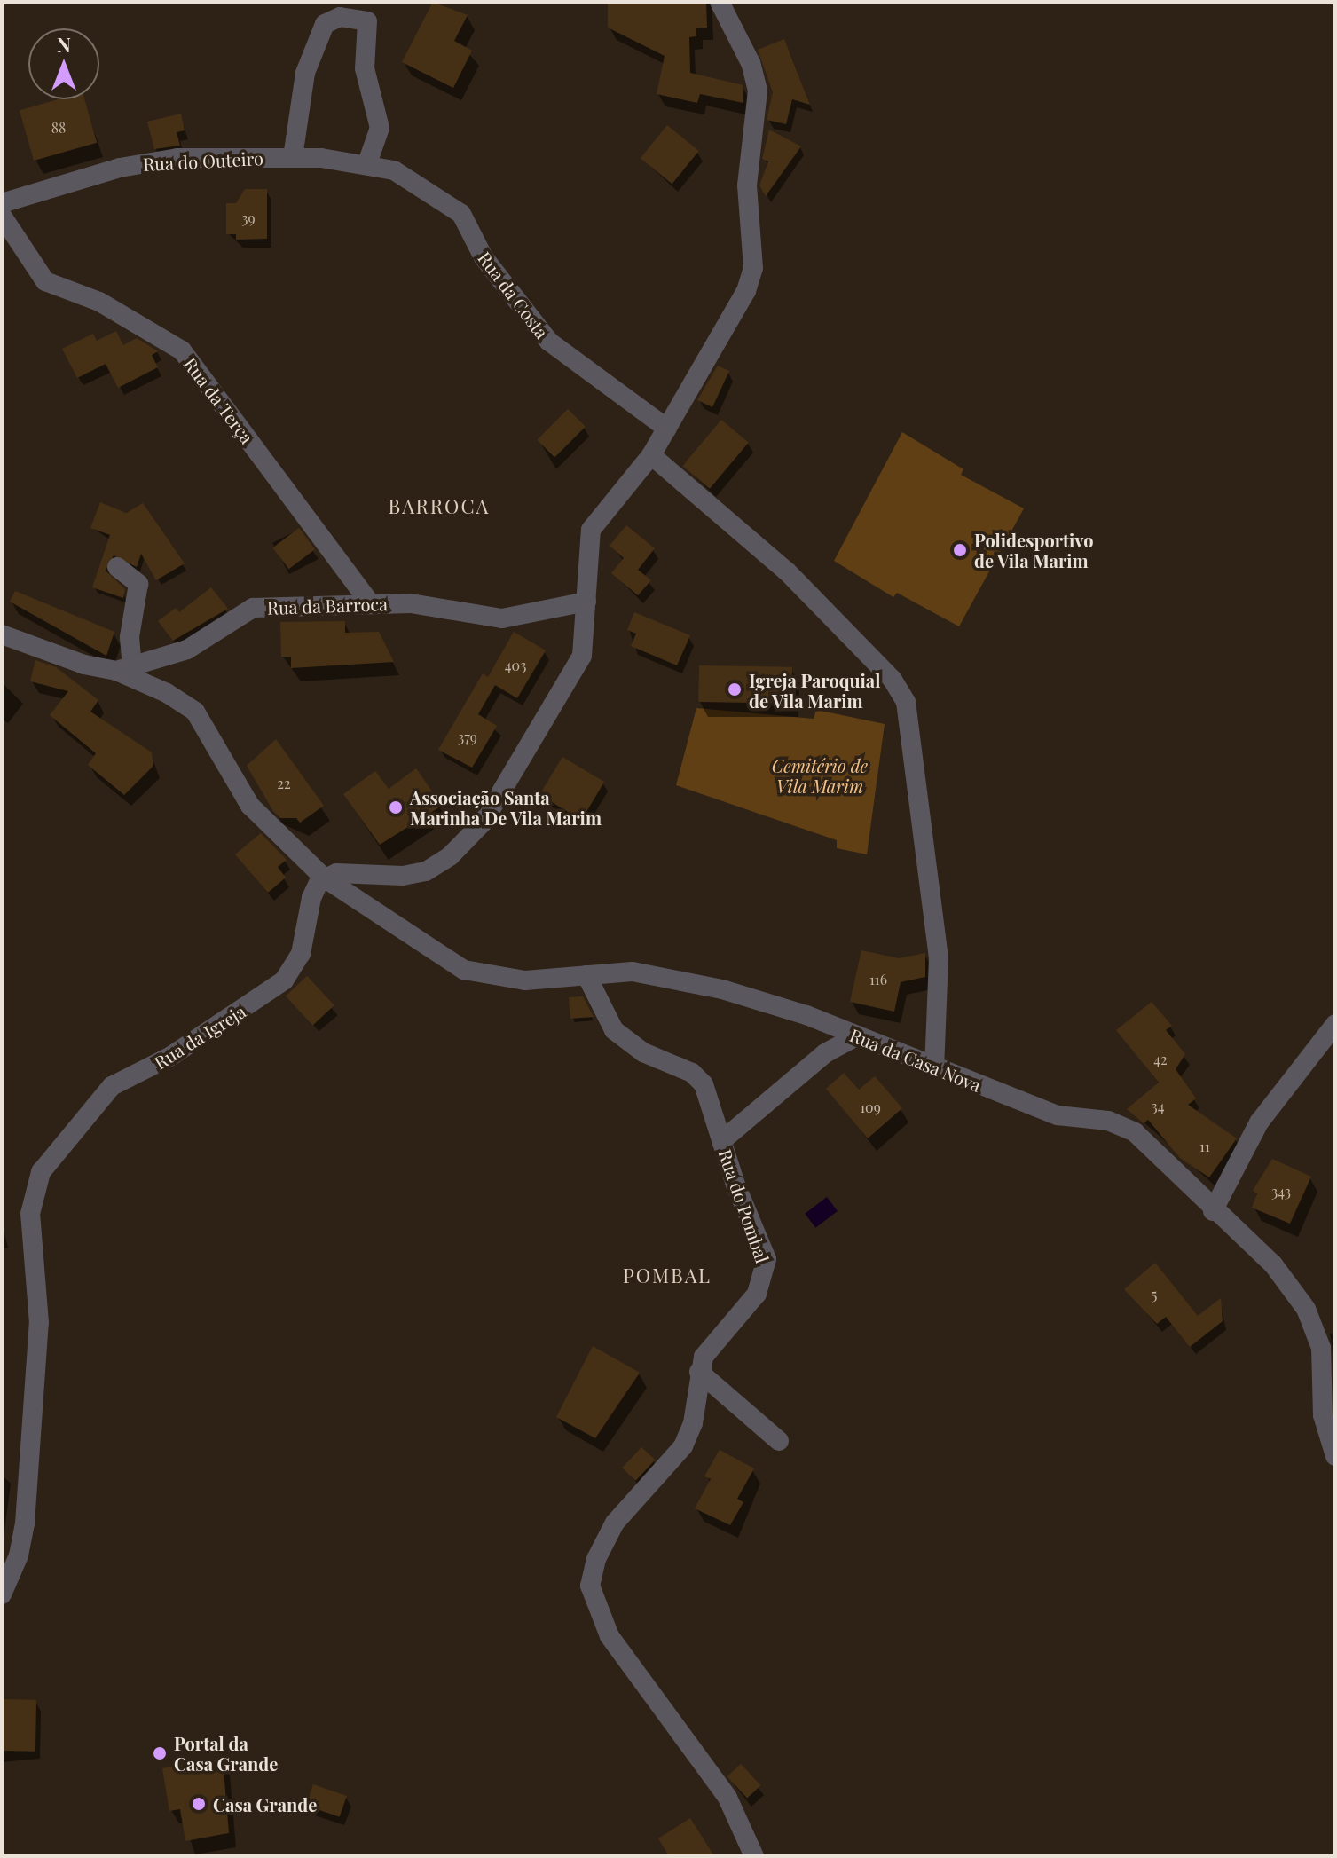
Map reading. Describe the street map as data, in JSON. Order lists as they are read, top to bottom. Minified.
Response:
{"streets":{"street":["Rua do Outeiro","Rua da Costa","Rua da Terça","Rua da Barroca","Rua da Igreja","Rua da Casa Nova","Rua do Pombal"]},"crossings":[["Rua do Outeiro","Rua da Costa"],["Rua da Terça","Rua da Barroca"],["Rua da Casa Nova","Rua do Pombal"]],"districts":["BARROCA","POMBAL"],"parks":["Cemitério de Vila Marim"],"places":["Polidesportivo de Vila Marim","Igreja Paroquial de Vila Marim","Associação Santa Marinha De Vila Marim","Portal da Casa Grande","Casa Grande"],"house_numbers":["88","39","403","379","22","116","42","34","109","11","343","5"],"north":"top"}
